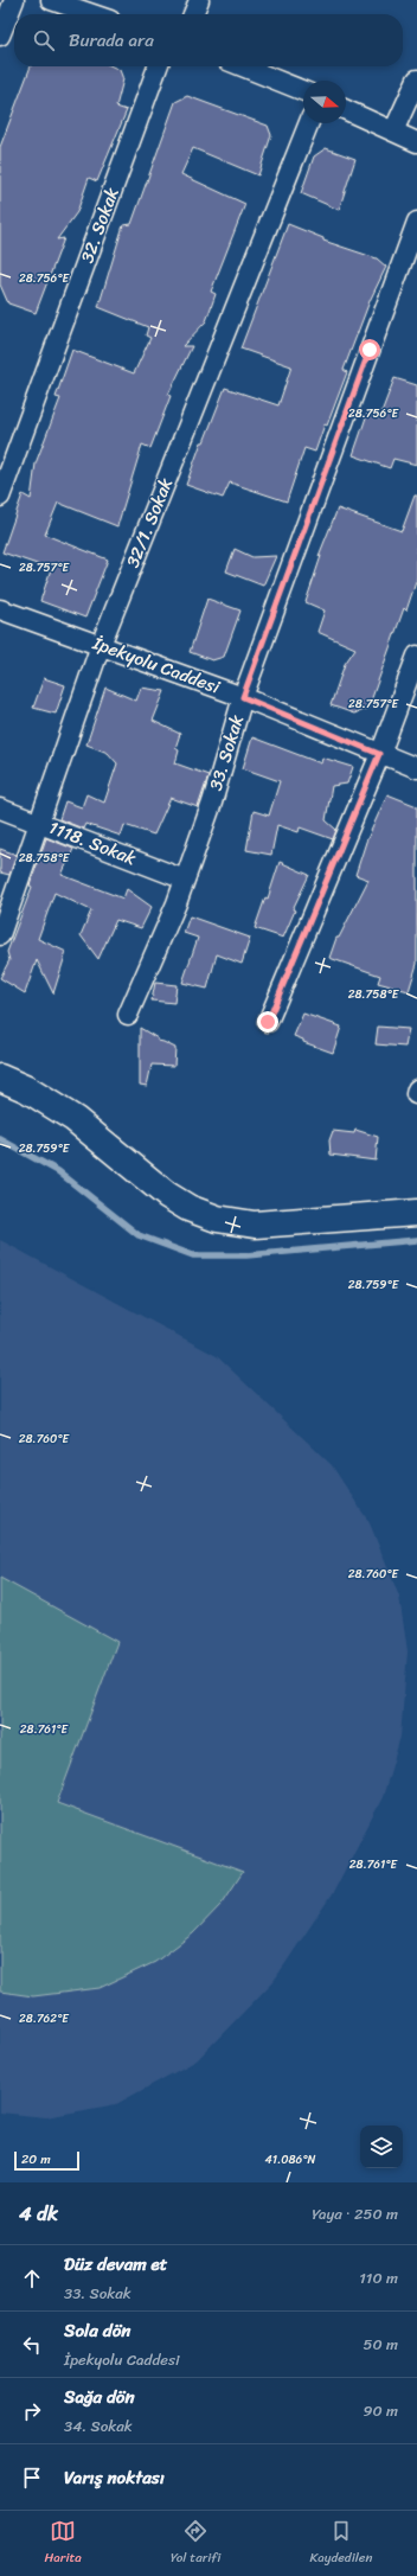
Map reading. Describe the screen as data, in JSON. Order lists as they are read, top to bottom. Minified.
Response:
{"streets":{"street":["32. Sokak","32/1. Sokak","İpekyolu Caddesi","33. Sokak","1118. Sokak"]},"crossings":[["32/1. Sokak","İpekyolu Caddesi"],["32/1. Sokak","1118. Sokak"],["İpekyolu Caddesi","33. Sokak"],["33. Sokak","1118. Sokak"]],"scale_bar":"20 m","north":"right","page":{"search":"Burada ara","scale":"20 m","heading":["4 dk","Yaya · 250 m"],"list":[["Düz devam et","33. Sokak","110 m"],["Sola dön","İpekyolu Caddesi","50 m"],["Sağa dön","34. Sokak","90 m"],"Varış noktası"],"nav":["Harita","Yol tarifi","Kaydedilen"]},"coordinates":["28.756°E","28.757°E","28.758°E","28.759°E","28.760°E","28.761°E","28.762°E","41.086°N"]}
